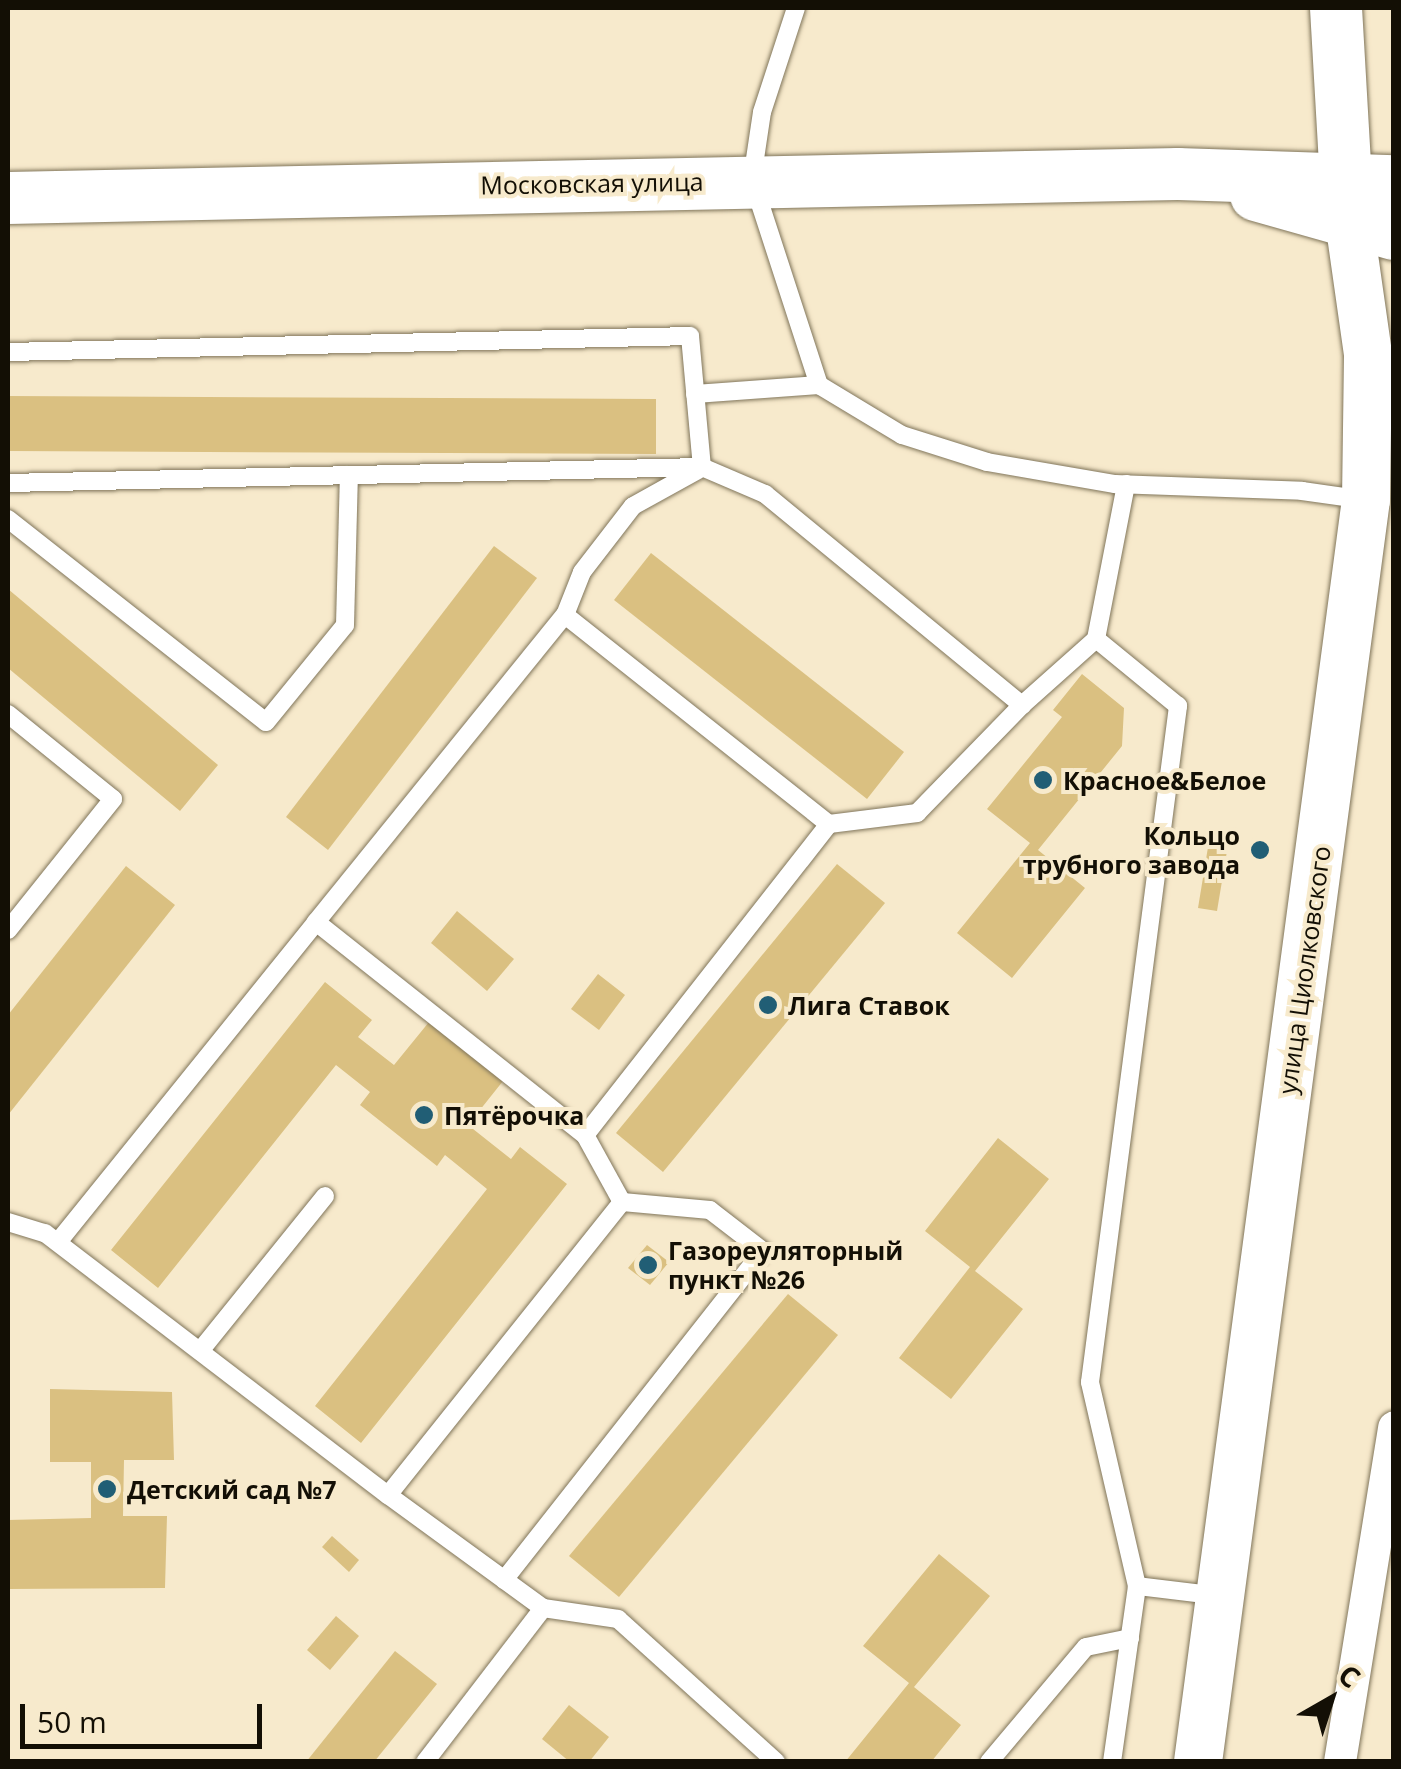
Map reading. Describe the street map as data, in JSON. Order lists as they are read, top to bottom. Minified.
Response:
{"streets":{"main road":["Московская улица","улица Циолковского"]},"crossings":[["Московская улица","улица Циолковского"]],"places":["Красное&Белое","Кольцо трубного завода","Лига Ставок","Пятёрочка","Газореуляторный пункт №26","Детский сад №7"],"scale_bar":"50 m","north":"top right"}
